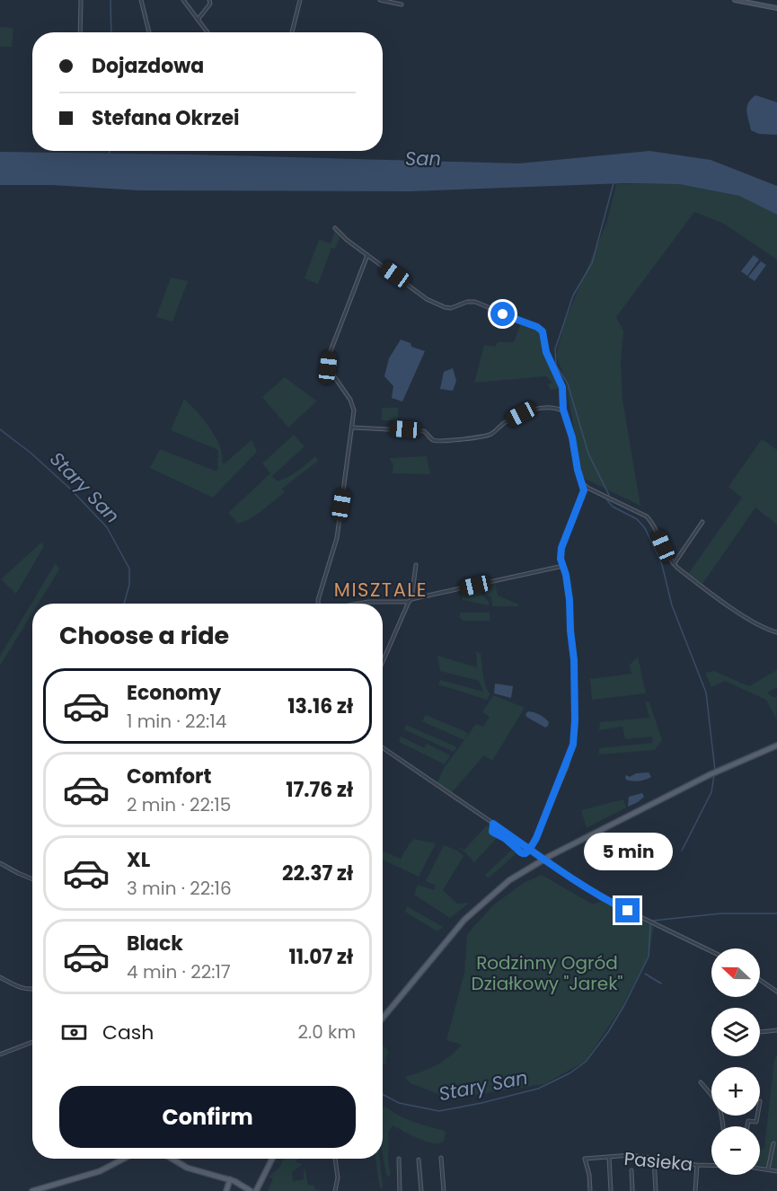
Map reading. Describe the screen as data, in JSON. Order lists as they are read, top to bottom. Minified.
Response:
{"streets":{"street":["Pasieka"]},"districts":["MISZTALE"],"water":["San","Stary San"],"parks":["Rodzinny Ogród Działkowy \"Jarek\""],"north":"left","page":{"banner":["Dojazdowa","Stefana Okrzei"],"heading":"Choose a ride","list":[{"name":"Economy","note":"1 min · 22:14","value":"13.16 zł"},{"name":"Comfort","note":"2 min · 22:15","value":"17.76 zł"},{"name":"XL","note":"3 min · 22:16","value":"22.37 zł"},{"name":"Black","note":"4 min · 22:17","value":"11.07 zł"}],"bubble":"5 min","map_buttons":["+","−"],"pay":["Cash","2.0 km"],"buttons":"Confirm"}}
